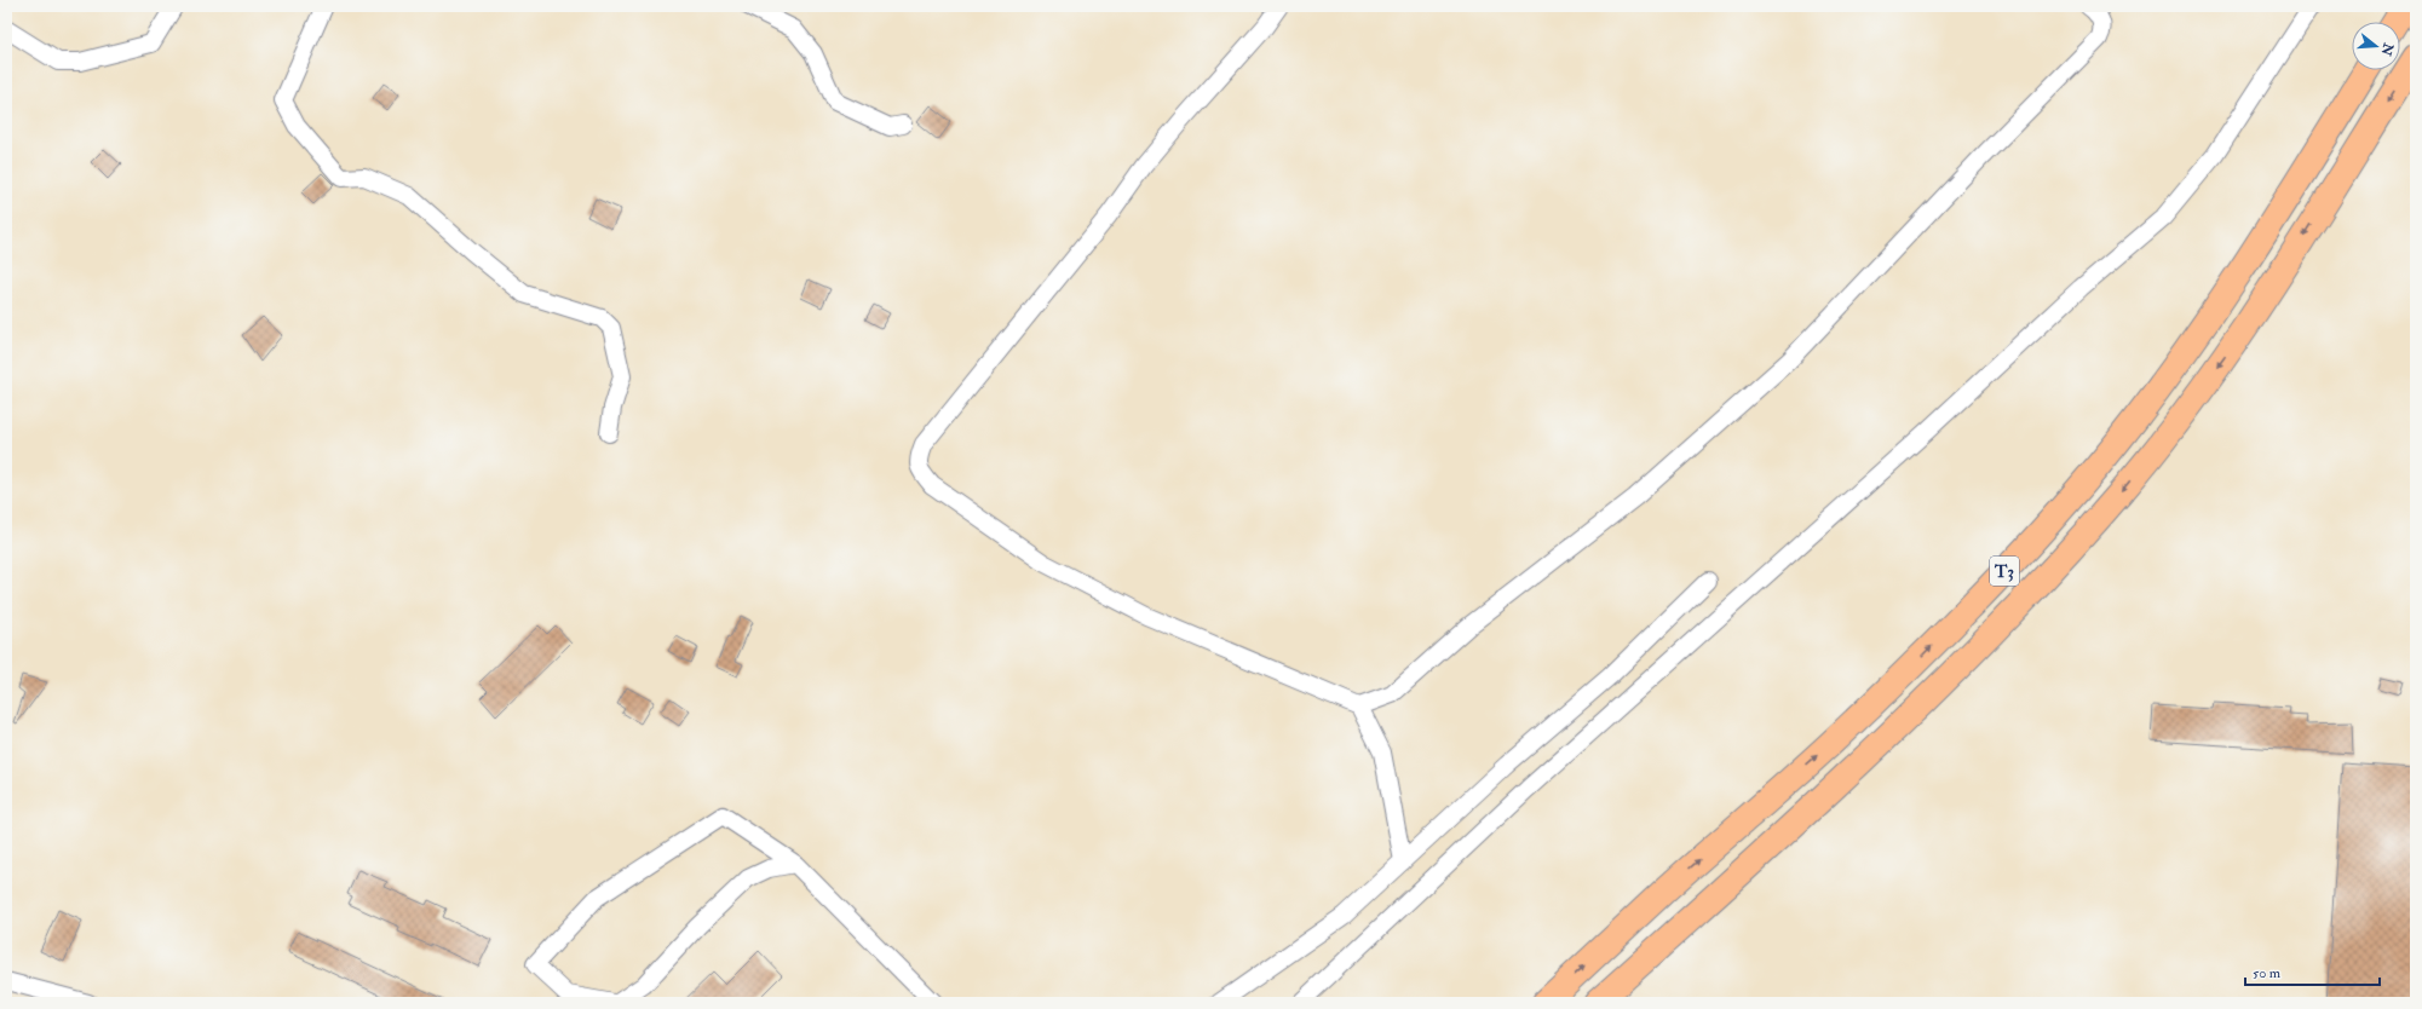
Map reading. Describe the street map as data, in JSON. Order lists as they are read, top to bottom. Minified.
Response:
{"streets":{"highway":["T3"]},"scale_bar":"50 m","north":"right"}
